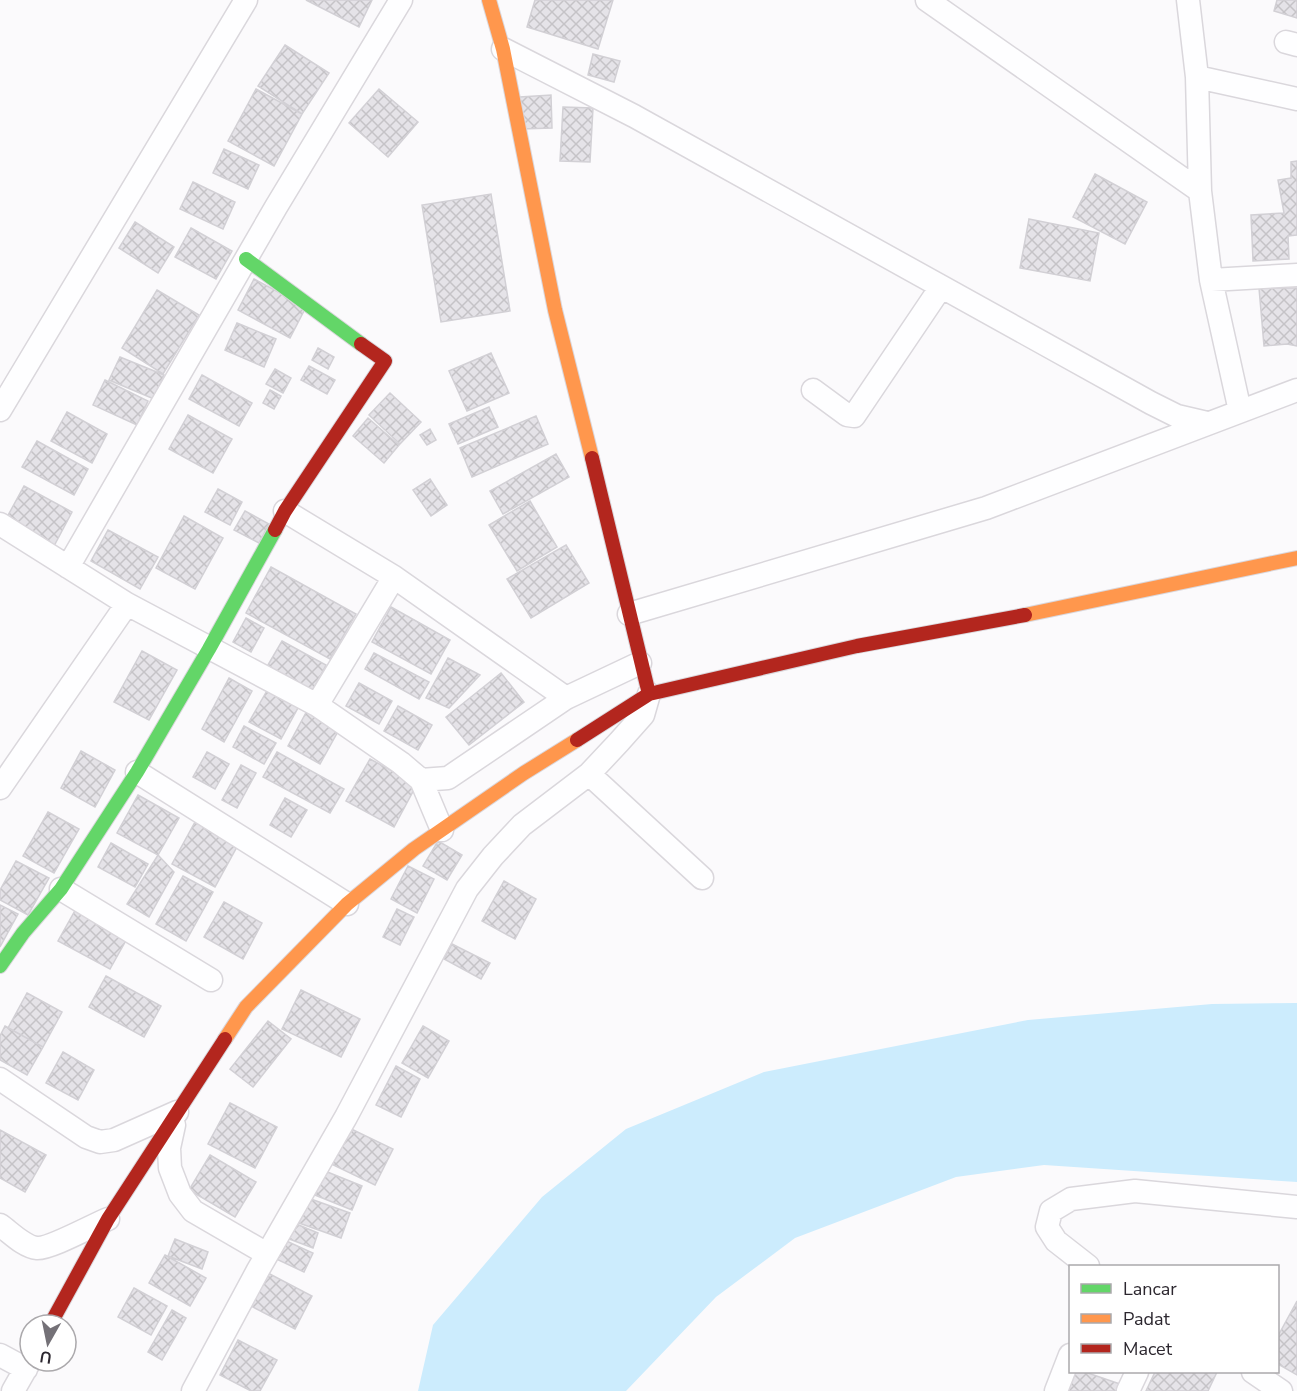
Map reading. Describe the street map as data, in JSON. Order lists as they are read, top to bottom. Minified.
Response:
{"legend":["Lancar","Padat","Macet"],"north":"bottom"}
